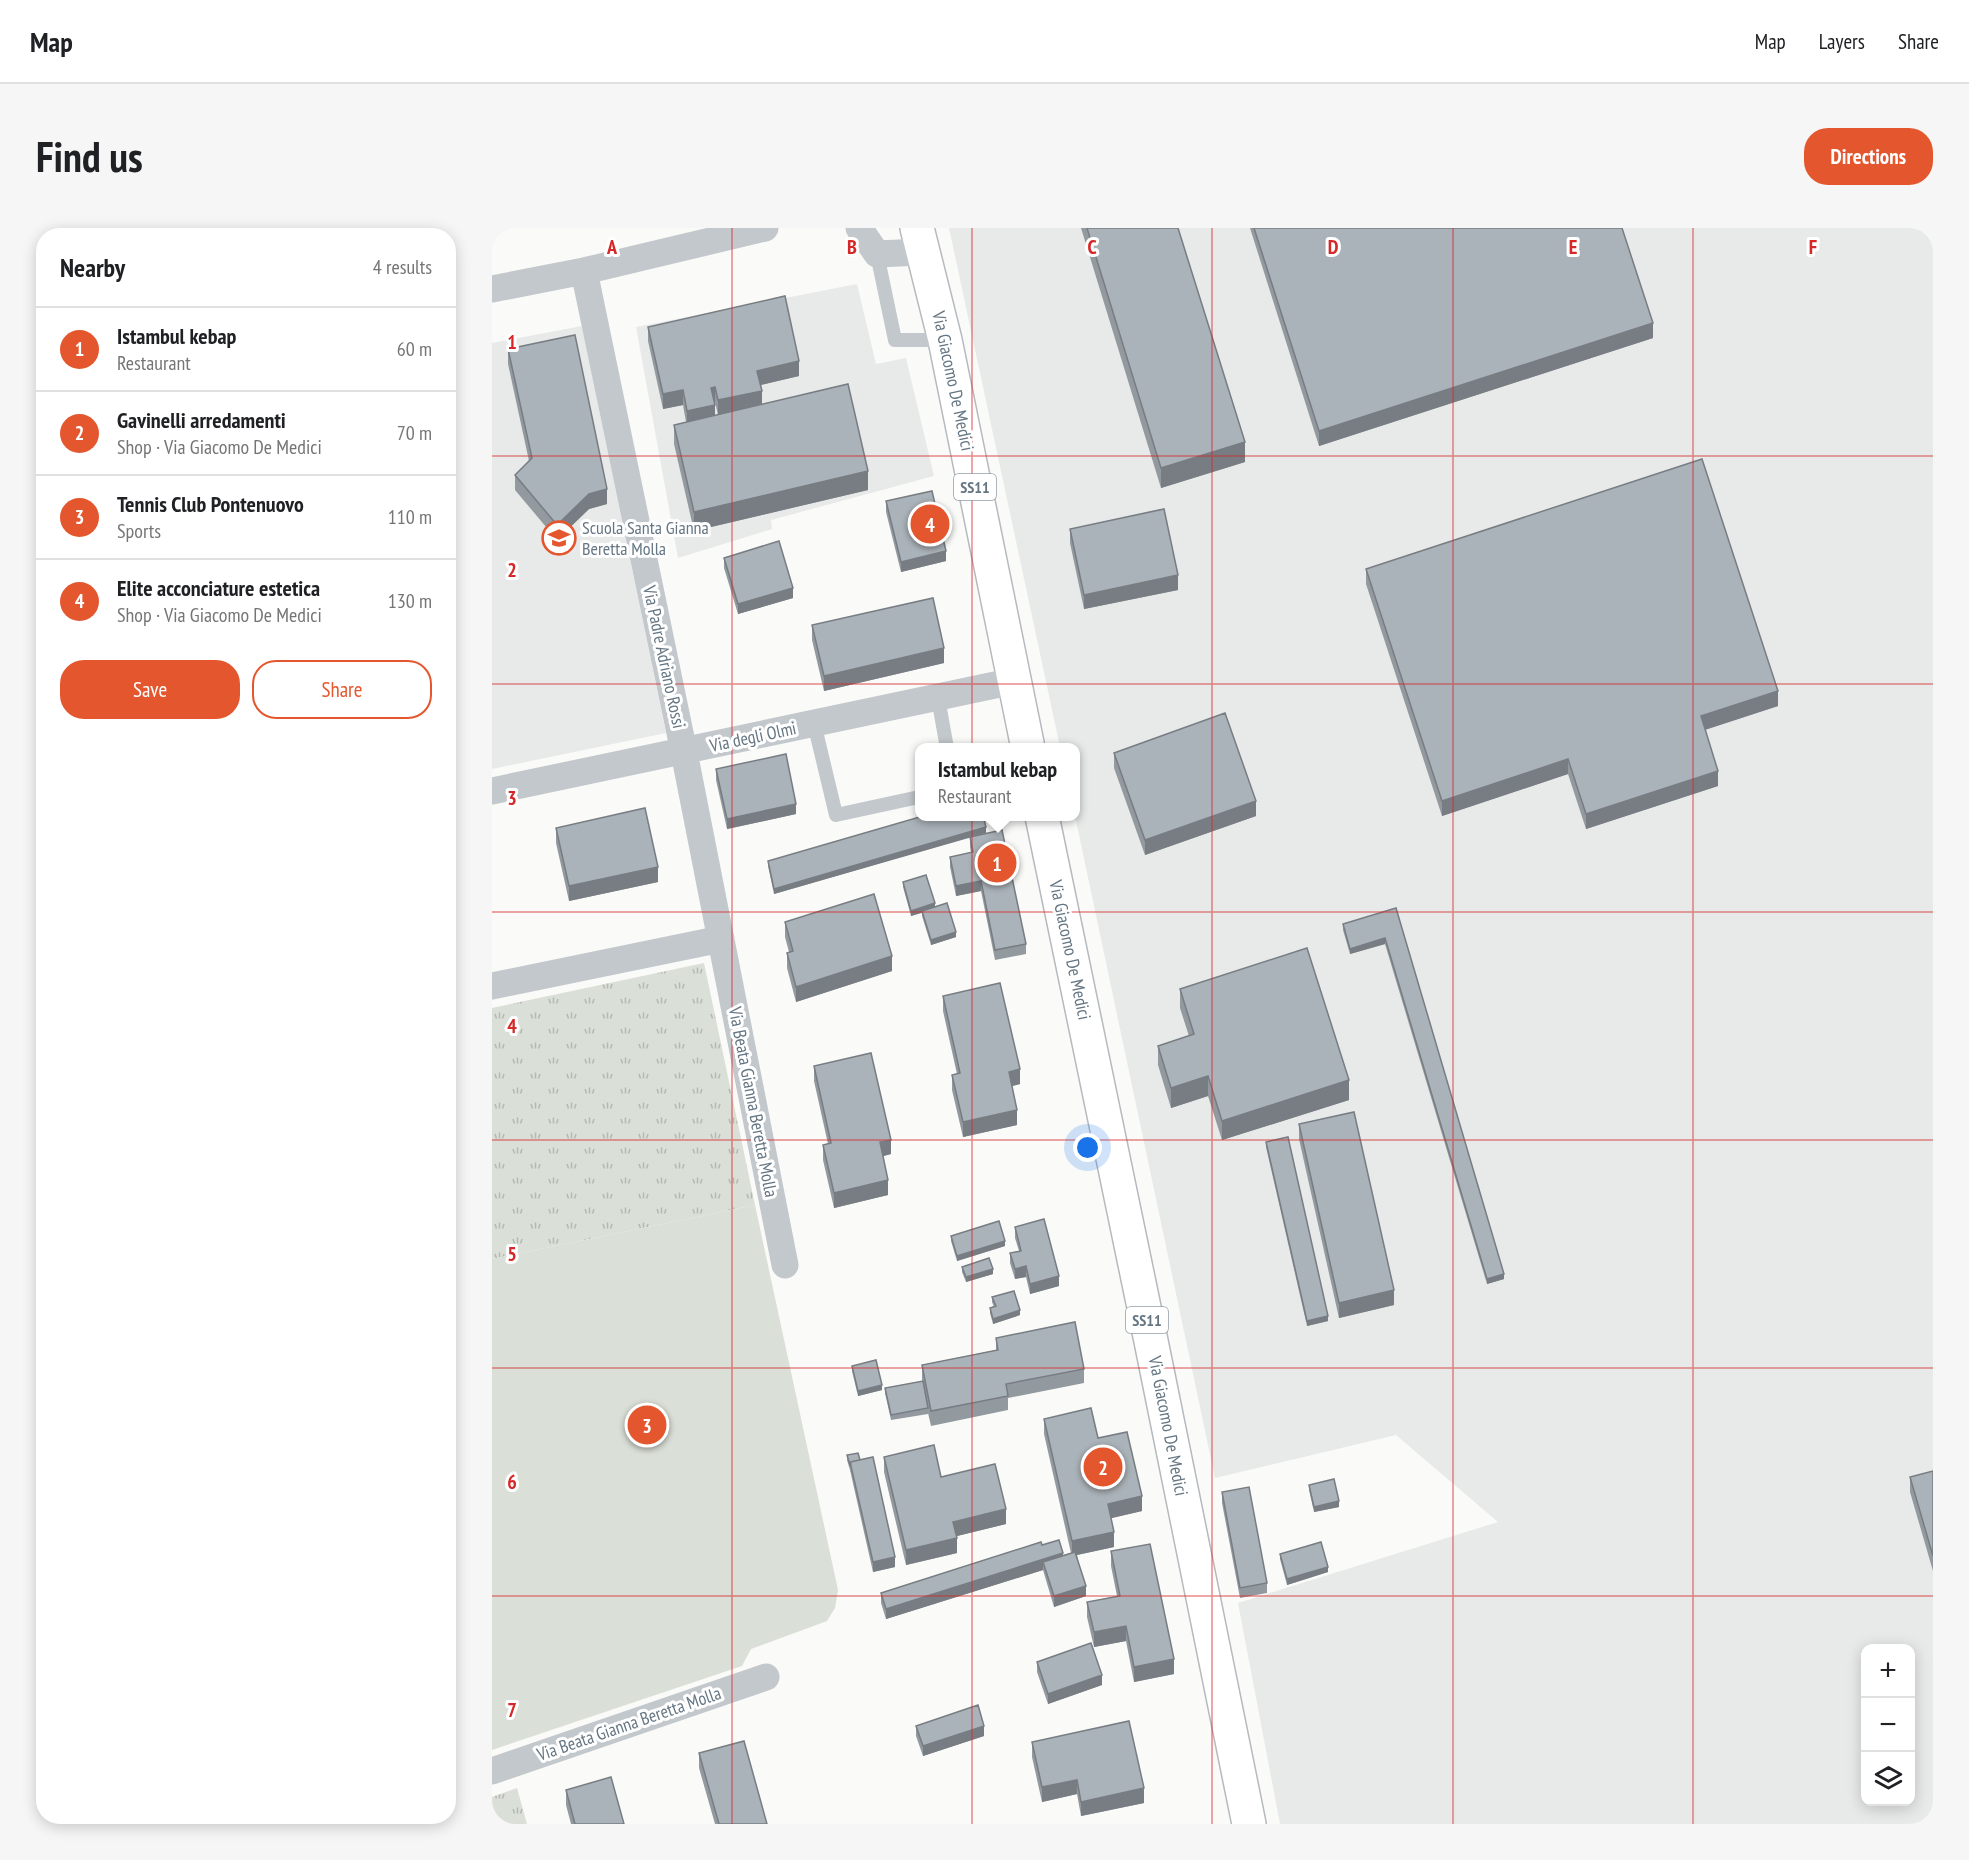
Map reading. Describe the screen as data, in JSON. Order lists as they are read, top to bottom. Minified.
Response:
{"streets":{"main road":["Via Giacomo De Medici","SS11"],"street":["Via Padre Adriano Rossi","Via degli Olmi","Via Beata Gianna Beretta Molla"]},"crossings":[["Via Giacomo De Medici","Via degli Olmi"],["Via Padre Adriano Rossi","Via degli Olmi"],["Via Padre Adriano Rossi","Via Beata Gianna Beretta Molla"]],"places":{"school or university":["Scuola Santa Gianna Beretta Molla"]},"page":{"header":"Map","nav":["Map","Layers","Share"],"buttons":["Directions",["Save","Share"]],"title":"Find us","heading":["Nearby","4 results"],"list":[{"mark":"1","name":"Istambul kebap","note":"Restaurant","value":"60 m"},{"mark":"2","name":"Gavinelli arredamenti","note":"Shop · Via Giacomo De Medici","value":"70 m"},{"mark":"3","name":"Tennis Club Pontenuovo","note":"Sports","value":"110 m"},{"mark":"4","name":"Elite acconciature estetica","note":"Shop · Via Giacomo De Medici","value":"130 m"}],"pins":["4","1","3","2"],"popup":["Istambul kebap","Restaurant"],"map_buttons":["+","−"]},"grid":{"columns":["A","B","C","D","E","F"],"rows":["1","2","3","4","5","6","7"]}}
